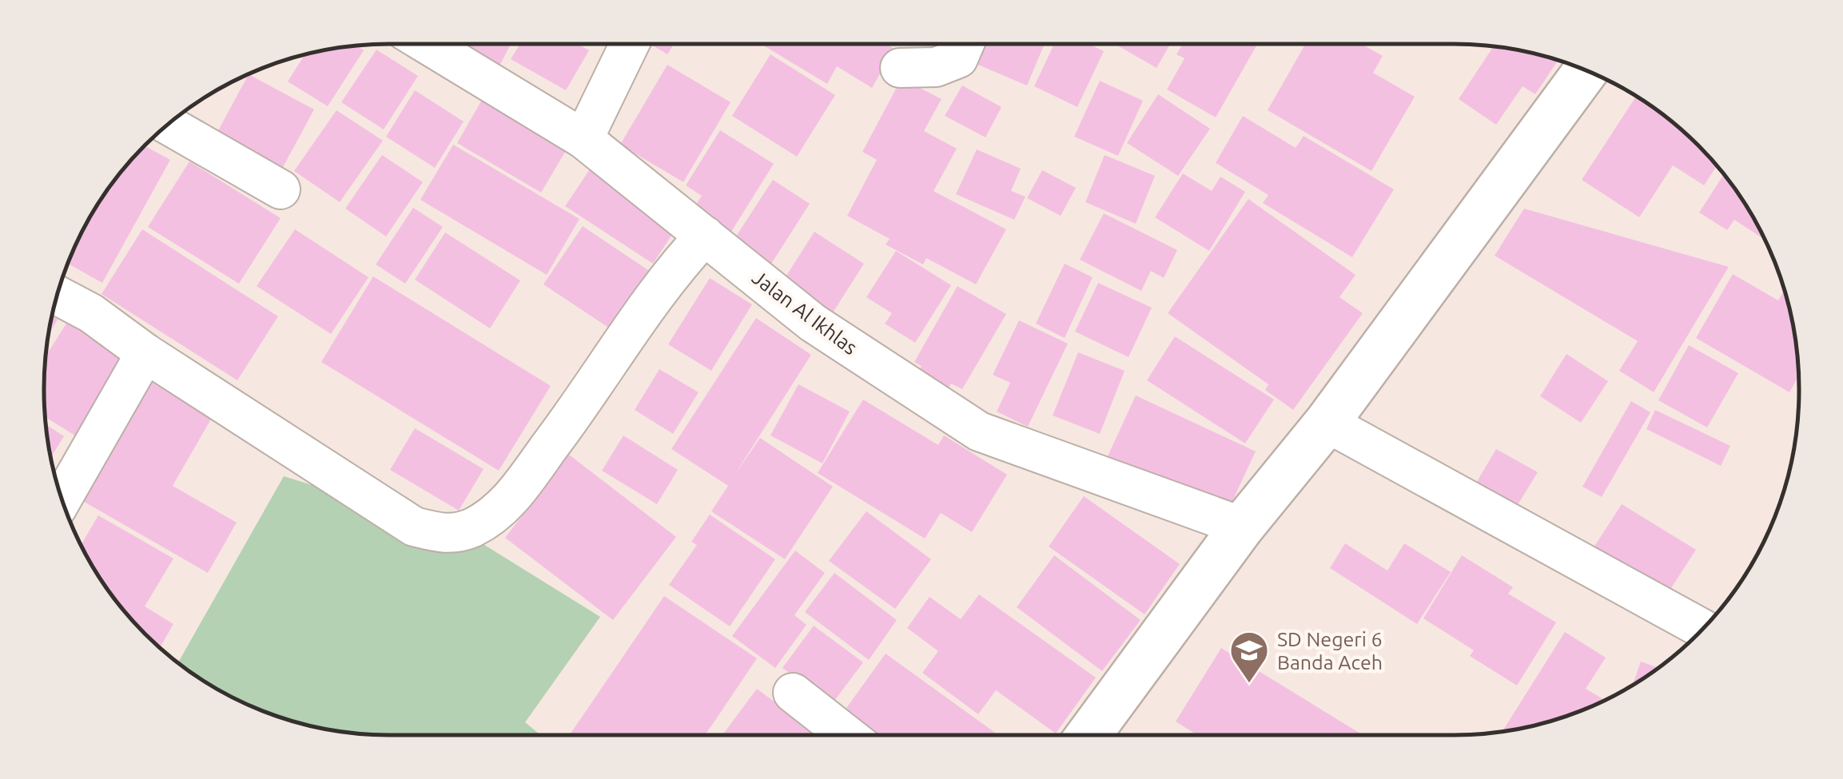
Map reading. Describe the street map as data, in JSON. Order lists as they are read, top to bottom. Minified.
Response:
{"streets":{"street":["Jalan Al Ikhlas"]},"places":{"school or university":["SD Negeri 6 Banda Aceh"]}}
